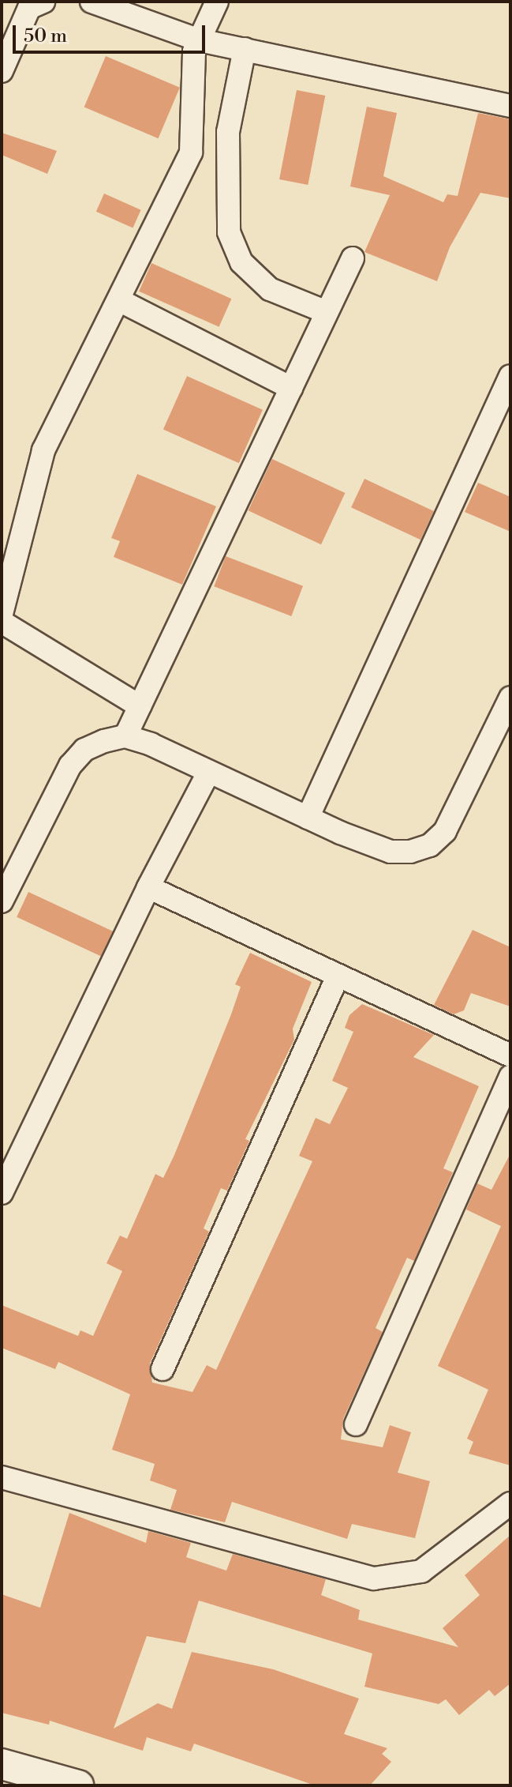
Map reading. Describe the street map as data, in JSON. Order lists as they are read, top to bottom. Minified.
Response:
{"scale_bar":"50 m"}
